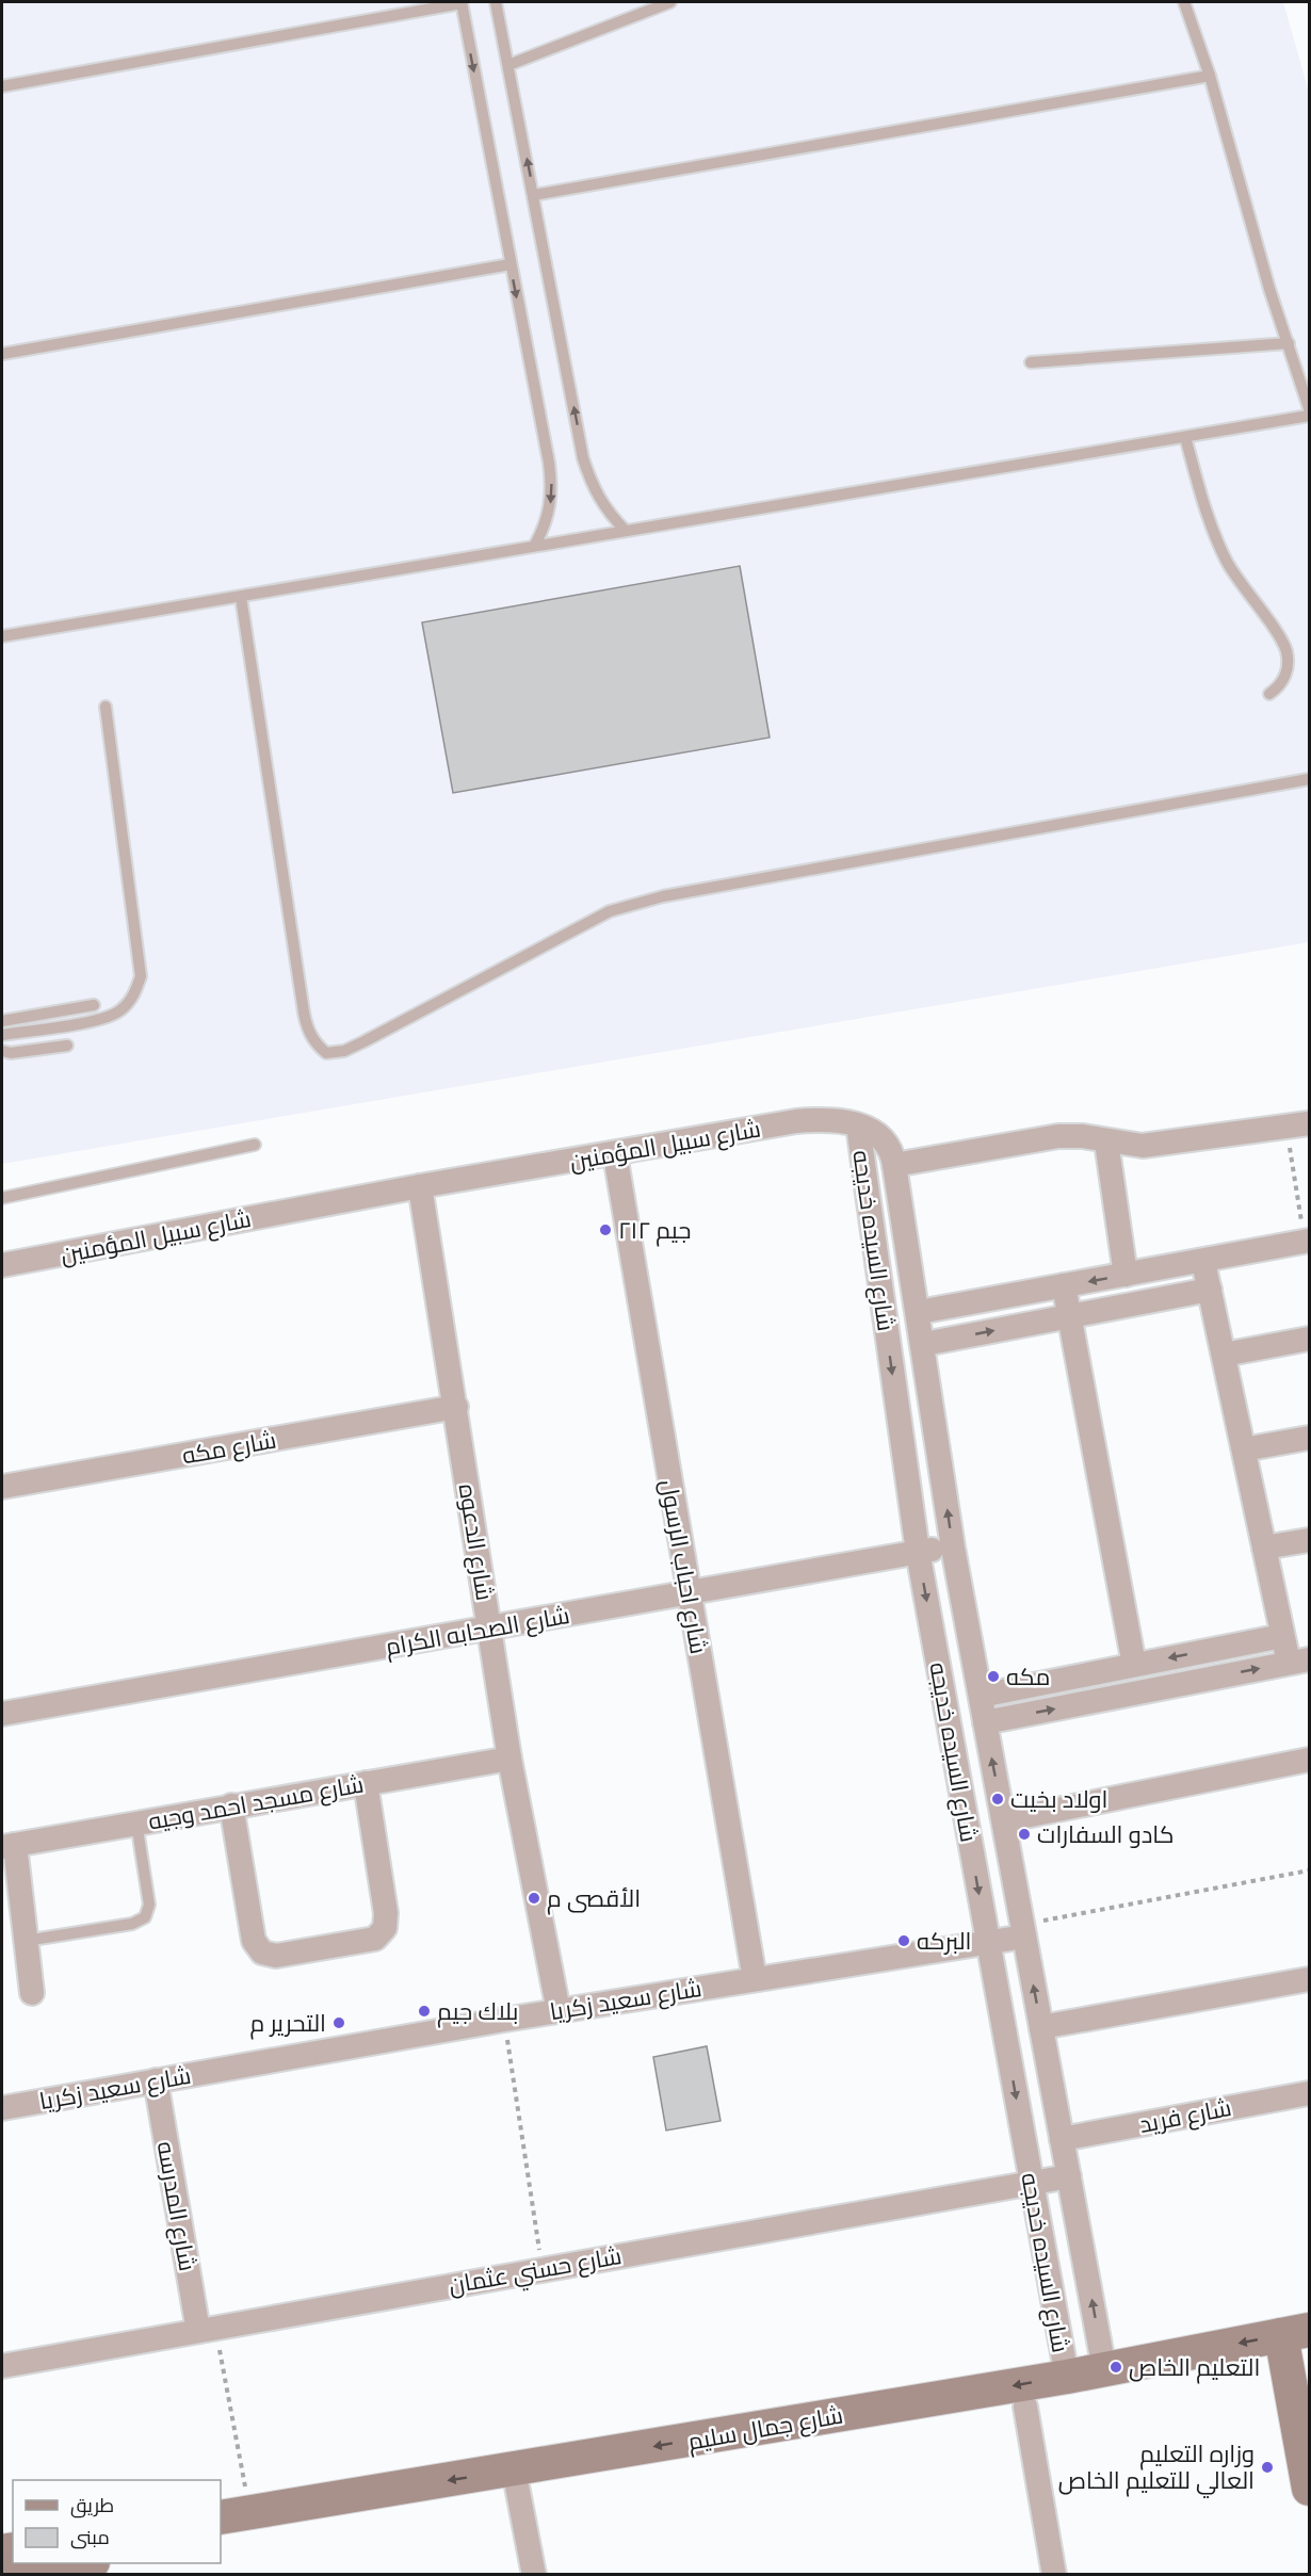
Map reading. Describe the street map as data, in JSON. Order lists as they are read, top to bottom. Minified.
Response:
{"streets":{"main road":["شارع جمال سليم"],"street":["شارع سبيل المؤمنين","شارع السيده خديجه","شارع مكه","شارع الدعوه","شارع احباب الرسول","شارع الصحابه الكرام","شارع مسجد احمد وجيه","شارع سعيد زكريا","شارع فريد","شارع المدرسه","شارع حسني عثمان"]},"crossings":[["شارع سبيل المؤمنين","شارع السيده خديجه"],["شارع سبيل المؤمنين","شارع الدعوه"],["شارع سبيل المؤمنين","شارع احباب الرسول"],["شارع السيده خديجه","شارع الصحابه الكرام"],["شارع السيده خديجه","شارع سعيد زكريا"],["شارع السيده خديجه","شارع فريد"],["شارع السيده خديجه","شارع حسني عثمان"],["شارع السيده خديجه","شارع جمال سليم"],["شارع مكه","شارع الدعوه"],["شارع الدعوه","شارع الصحابه الكرام"],["شارع الدعوه","شارع مسجد احمد وجيه"],["شارع الدعوه","شارع سعيد زكريا"],["شارع احباب الرسول","شارع الصحابه الكرام"],["شارع احباب الرسول","شارع سعيد زكريا"],["شارع سعيد زكريا","شارع المدرسه"],["شارع المدرسه","شارع حسني عثمان"]],"places":["جيم ٢١٢","مكه","اولاد بخيت","كادو السفارات","الأقصى م","البركه","بلاك جيم","التحرير م","التعليم الخاص","وزاره التعليم العالي للتعليم الخاص"],"legend":["طريق","مبنى"]}
